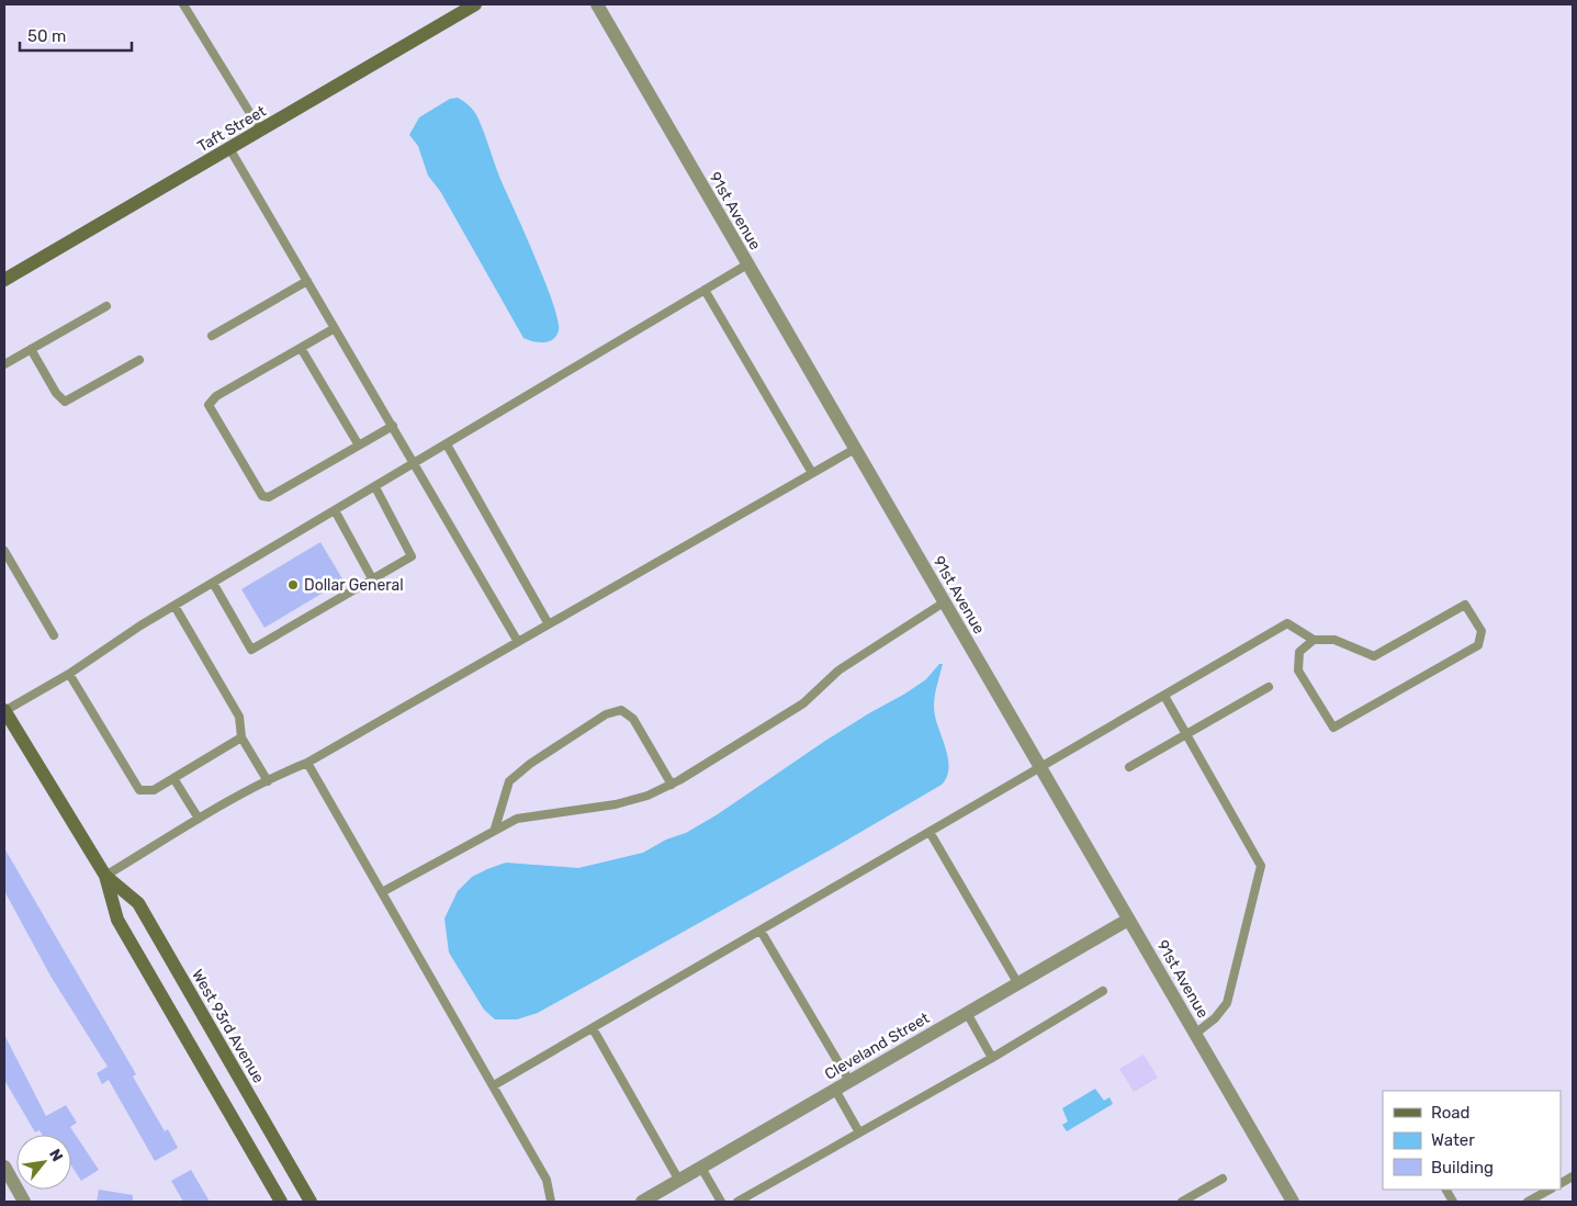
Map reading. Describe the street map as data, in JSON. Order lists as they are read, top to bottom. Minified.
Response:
{"streets":{"street":["Taft Street","91st Avenue","West 93rd Avenue","Cleveland Street"]},"crossings":[["91st Avenue","Cleveland Street"]],"places":["Dollar General"],"legend":["Road","Water","Building"],"scale_bar":"50 m","north":"top right"}
